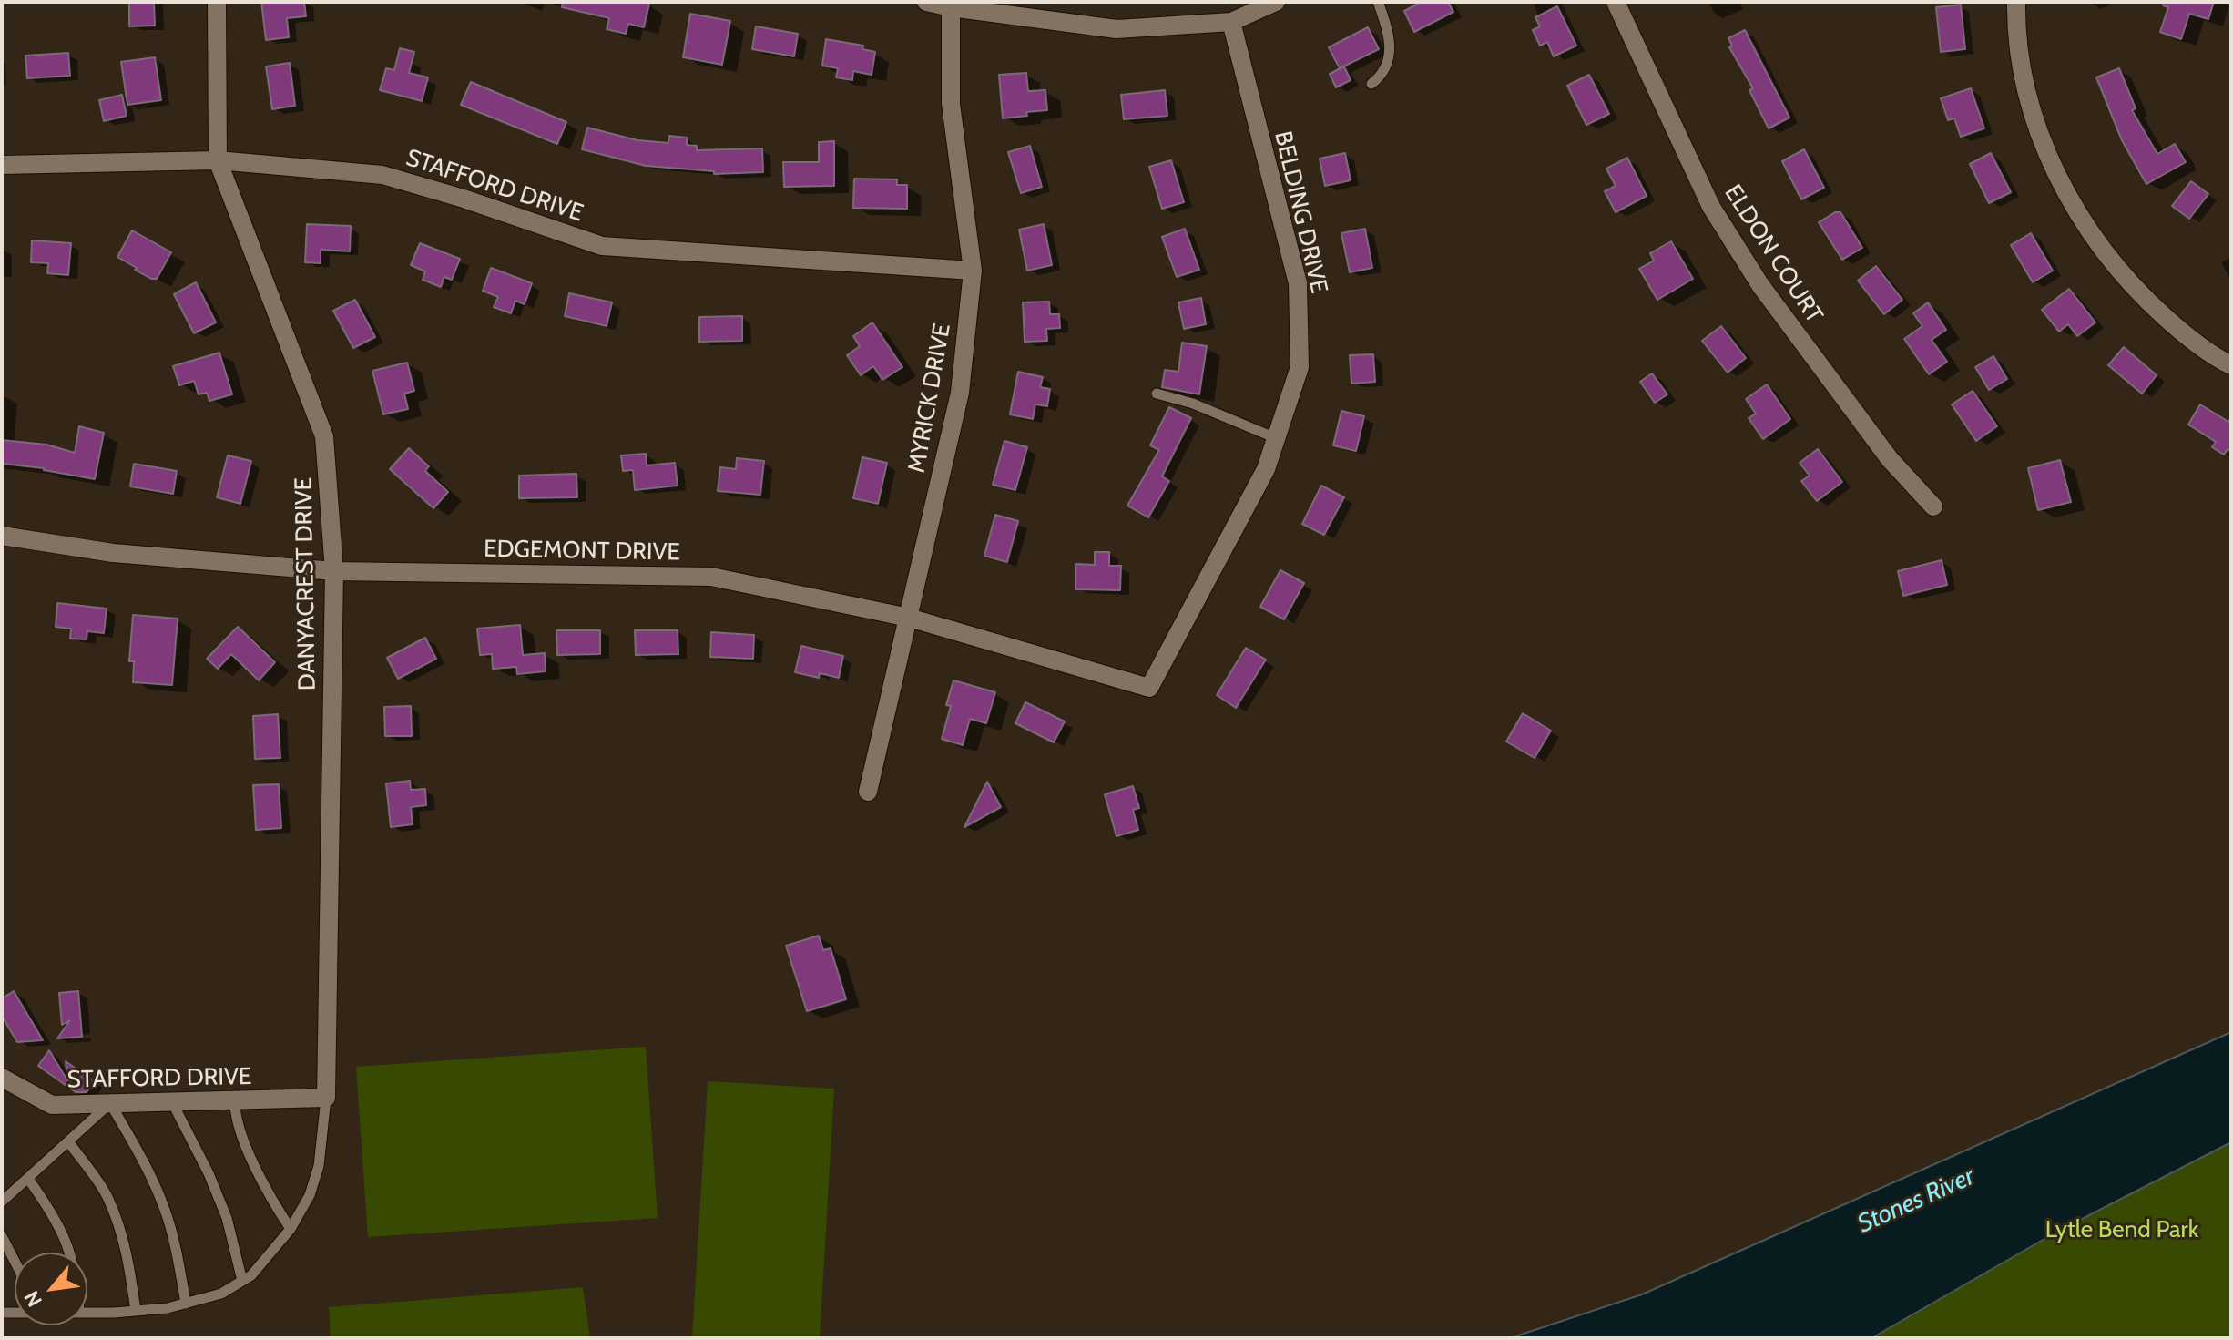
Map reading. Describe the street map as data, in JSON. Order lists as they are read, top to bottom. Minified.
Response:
{"streets":{"street":["STAFFORD DRIVE","BELDING DRIVE","ELDON COURT","MYRICK DRIVE","EDGEMONT DRIVE","DANYACREST DRIVE"]},"crossings":[["STAFFORD DRIVE","MYRICK DRIVE"],["STAFFORD DRIVE","DANYACREST DRIVE"],["BELDING DRIVE","EDGEMONT DRIVE"],["MYRICK DRIVE","EDGEMONT DRIVE"],["EDGEMONT DRIVE","DANYACREST DRIVE"]],"water":["Stones River"],"parks":["Lytle Bend Park"],"north":"bottom left"}
